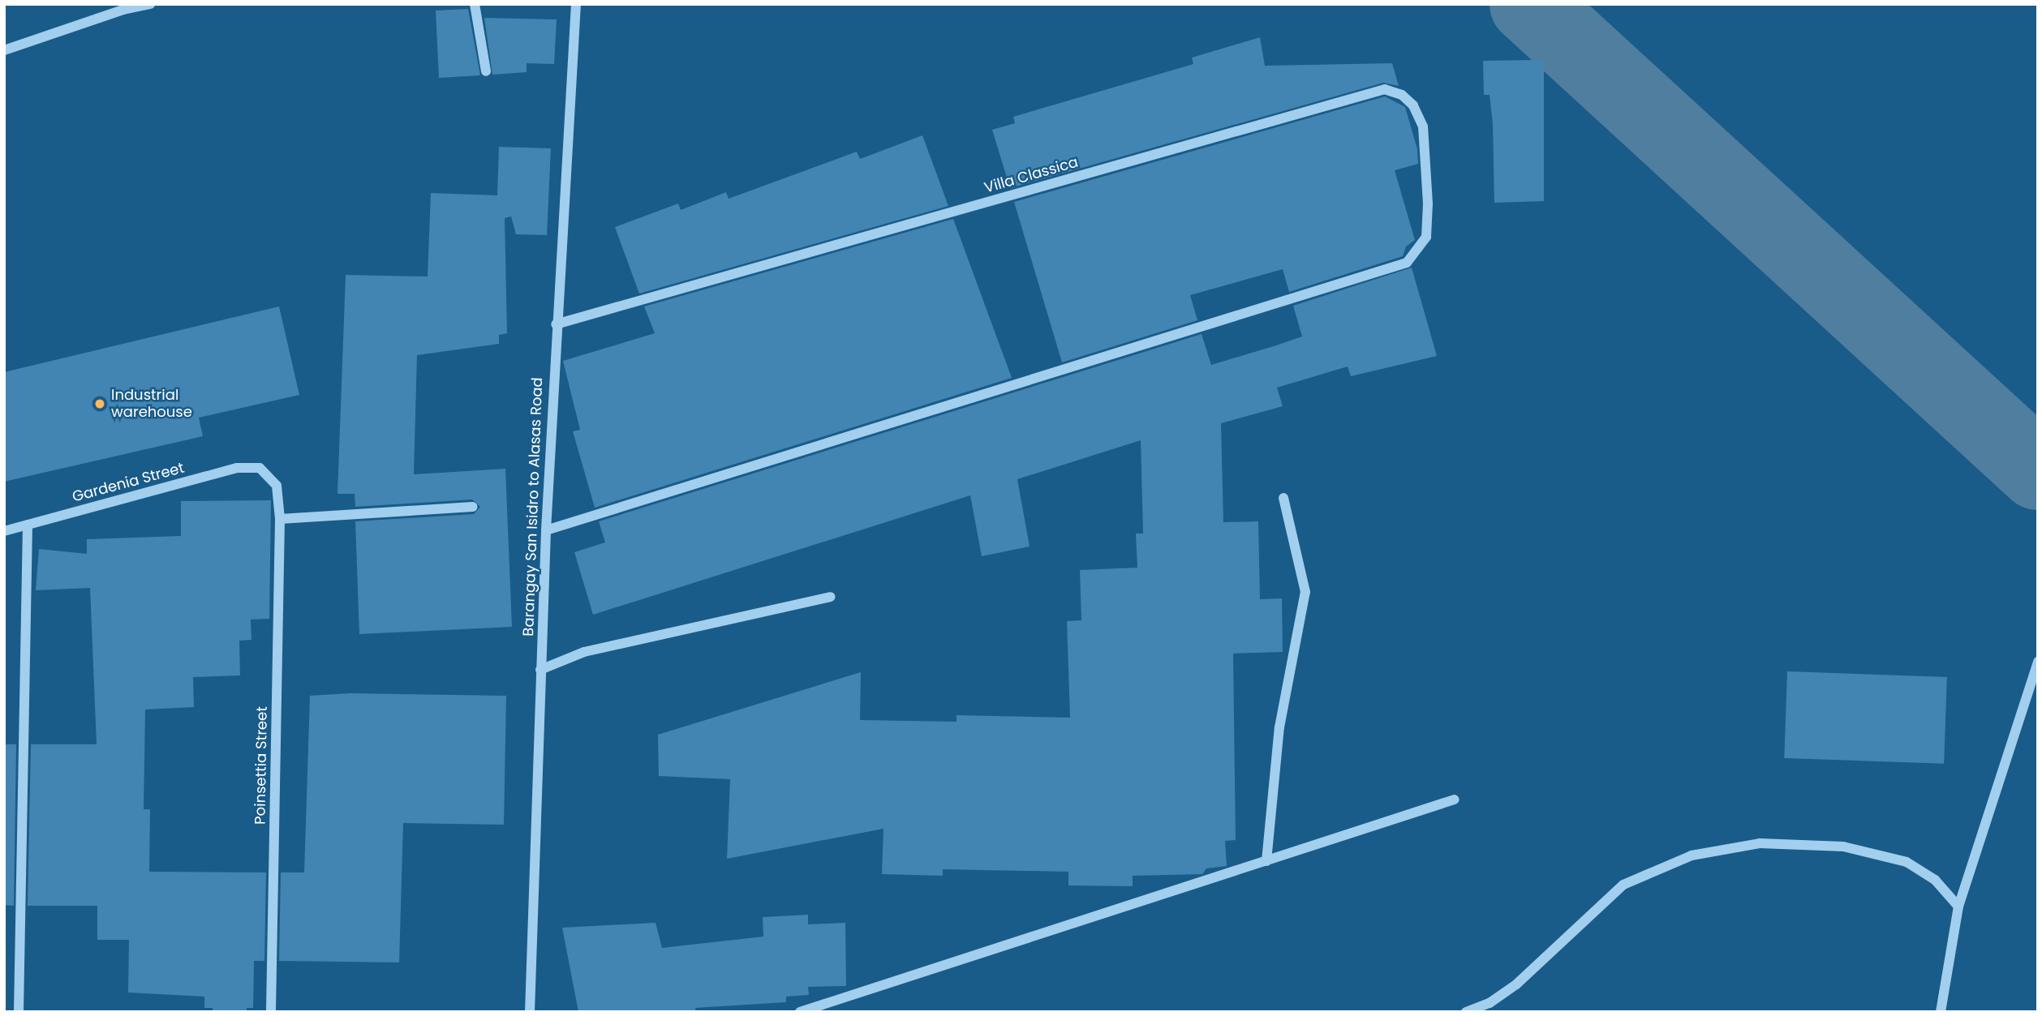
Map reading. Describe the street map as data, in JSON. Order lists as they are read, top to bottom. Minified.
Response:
{"streets":{"street":["Villa Classica","Gardenia Street","Barangay San Isidro to Alasas Road","Poinsettia Street"]},"crossings":[["Villa Classica","Barangay San Isidro to Alasas Road"],["Gardenia Street","Poinsettia Street"]],"places":["Industrial warehouse"]}
